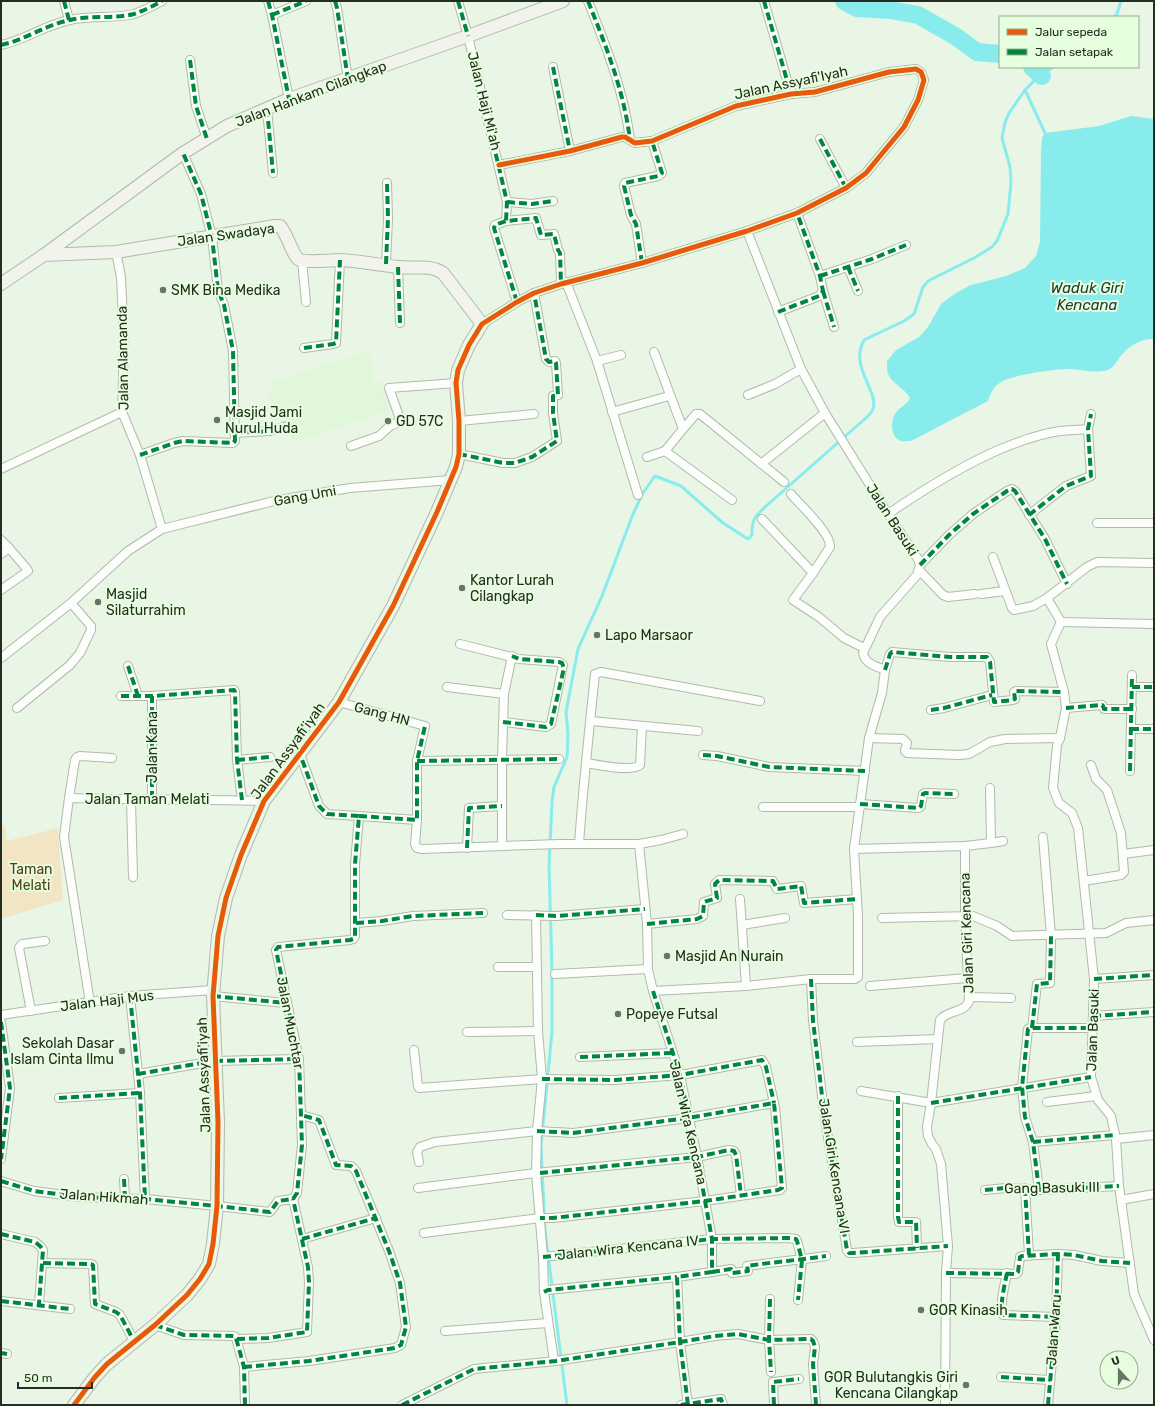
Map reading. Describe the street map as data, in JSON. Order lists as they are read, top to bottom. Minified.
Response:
{"streets":{"street":["Jalan Assyafi'Iyah","Jalan Hankam Cilangkap","Jalan Haji Mi'ah","Jalan Swadaya","Jalan Alamanda","Gang Umi","Jalan Basuki","Gang HN","Jalan Kana","Jalan Assyafi'iyah","Jalan Taman Melati","Jalan Giri Kencana","Jalan Haji Mus","Jalan Muchtar","Jalan Wira Kencana","Jalan Giri Kencana VI","Gang Basuki III","Jalan Hikmah","Jalan Wira Kencana IV","Jalan Waru"]},"crossings":[["Jalan Assyafi'Iyah","Jalan Haji Mi'ah"],["Jalan Assyafi'Iyah","Jalan Basuki"],["Jalan Assyafi'Iyah","Jalan Assyafi'iyah"],["Jalan Hankam Cilangkap","Jalan Haji Mi'ah"],["Jalan Hankam Cilangkap","Jalan Swadaya"],["Jalan Swadaya","Jalan Alamanda"],["Jalan Alamanda","Gang Umi"],["Gang Umi","Jalan Assyafi'iyah"],["Jalan Basuki","Gang Basuki III"],["Gang HN","Jalan Assyafi'iyah"],["Jalan Kana","Jalan Taman Melati"],["Jalan Assyafi'iyah","Jalan Taman Melati"],["Jalan Assyafi'iyah","Jalan Haji Mus"],["Jalan Assyafi'iyah","Jalan Hikmah"],["Jalan Taman Melati","Jalan Haji Mus"],["Jalan Giri Kencana","Jalan Giri Kencana VI"],["Jalan Haji Mus","Jalan Muchtar"],["Jalan Muchtar","Jalan Hikmah"],["Jalan Wira Kencana","Jalan Wira Kencana IV"]],"water":["Waduk Giri Kencana"],"parks":["Taman Melati"],"places":["SMK Bina Medika","Masjid Jami Nurul Huda","GD 57C","Kantor Lurah Cilangkap","Masjid Silaturrahim","Lapo Marsaor","Masjid An Nurain","Popeye Futsal","Sekolah Dasar Islam Cinta Ilmu","GOR Kinasih","GOR Bulutangkis Giri Kencana Cilangkap"],"legend":["Jalur sepeda","Jalan setapak"],"scale_bar":"50 m","north":"top"}
